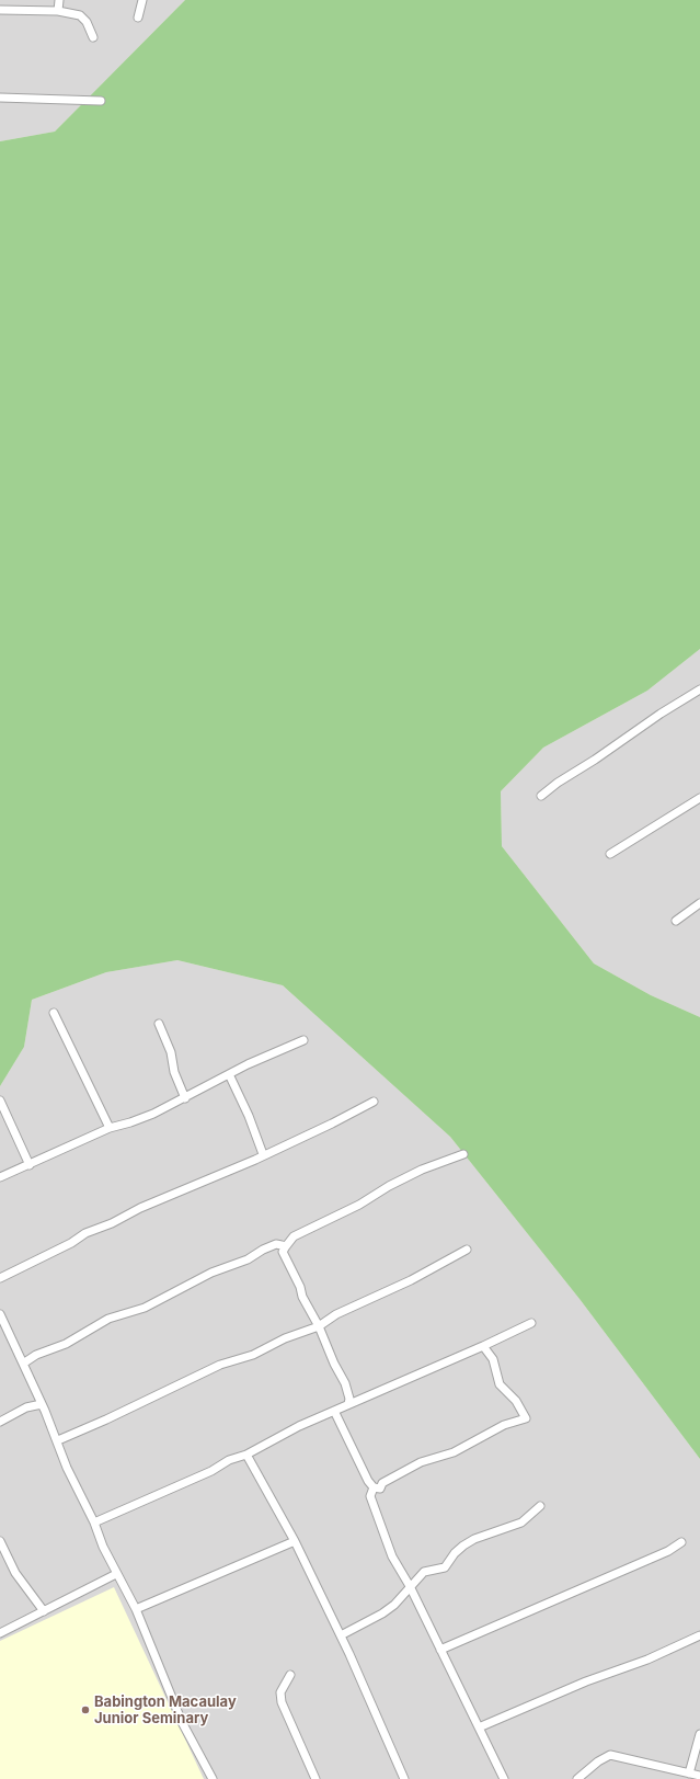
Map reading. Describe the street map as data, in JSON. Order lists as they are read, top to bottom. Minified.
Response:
{"places":["Babington Macaulay Junior Seminary"]}
